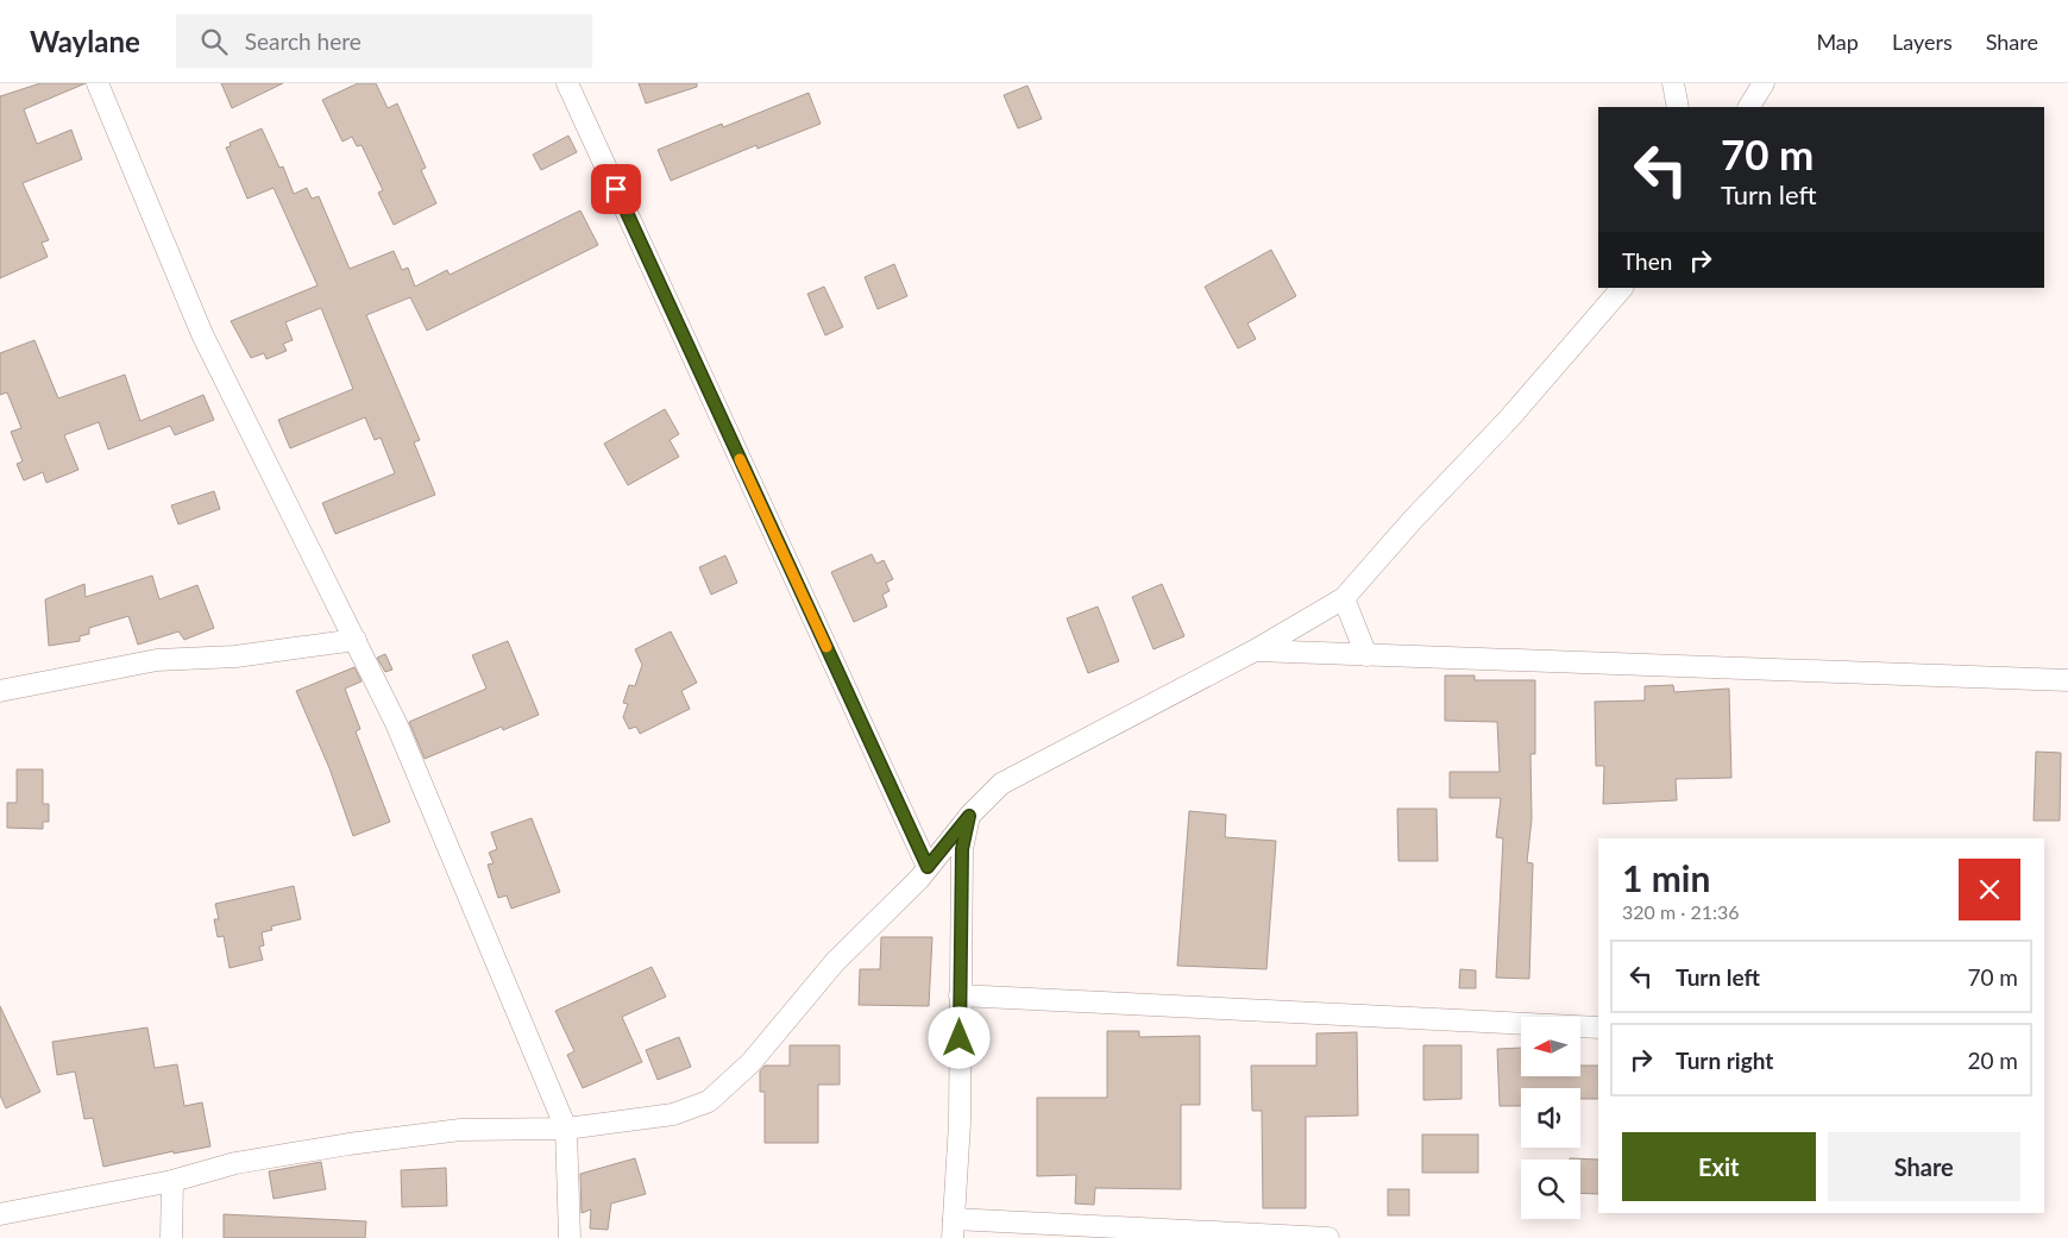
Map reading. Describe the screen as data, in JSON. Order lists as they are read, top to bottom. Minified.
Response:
{"north":"left","page":{"header":"Waylane","search":"Search here","nav":["Map","Layers","Share"],"turn":["70 m","Turn left"],"then":"Then","heading":["1 min","320 m · 21:36"],"list":[{"name":"Turn left","value":"70 m"},{"name":"Turn right","value":"20 m"}],"buttons":["Exit","Share"]}}
